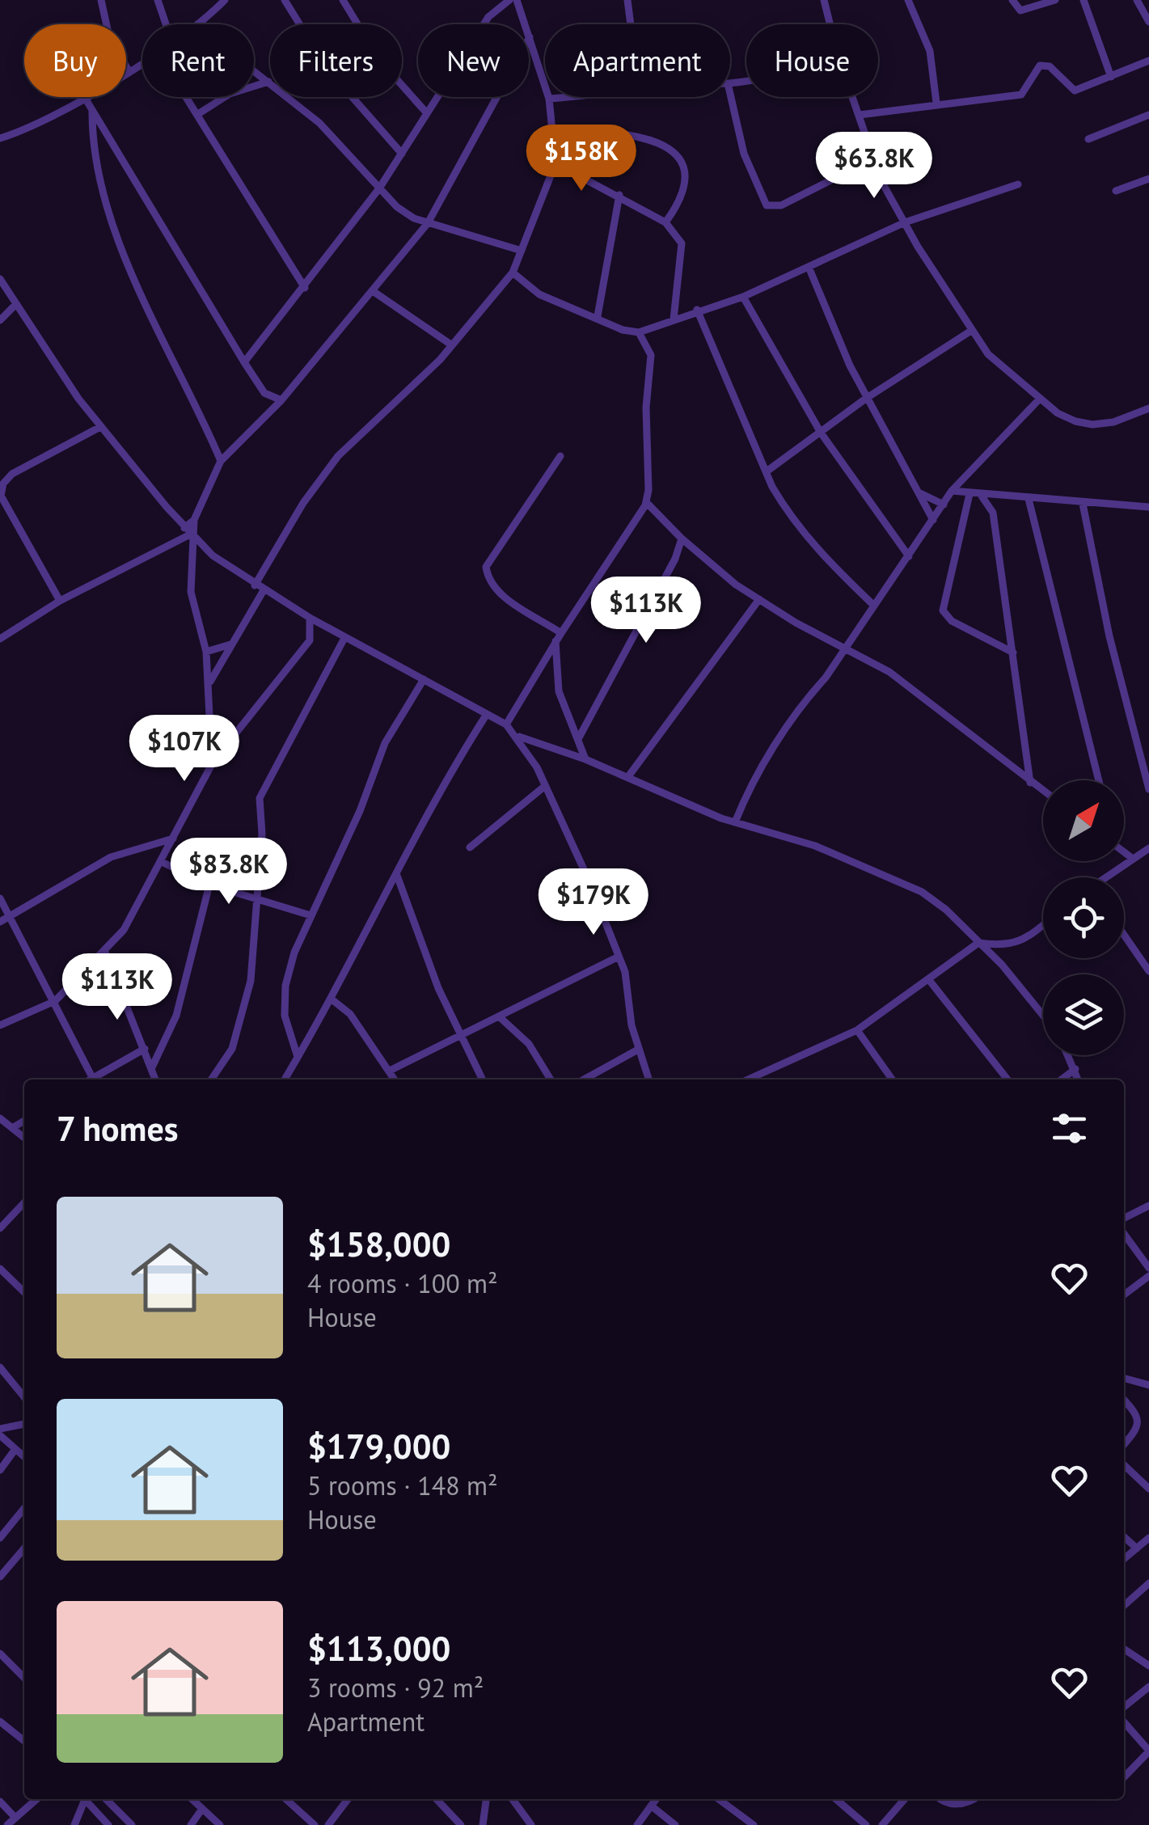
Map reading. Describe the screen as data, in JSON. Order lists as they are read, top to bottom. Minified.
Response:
{"north":"top right","page":{"chip":["Buy","Rent","Filters","New","Apartment","House"],"price":["$158K","$63.8K","$113K","$107K","$83.8K","$179K","$113K"],"heading":"7 homes","list":[{"name":"$158,000","note":"4 rooms · 100 m² · House"},{"name":"$179,000","note":"5 rooms · 148 m² · House"},{"name":"$113,000","note":"3 rooms · 92 m² · Apartment"}]}}
